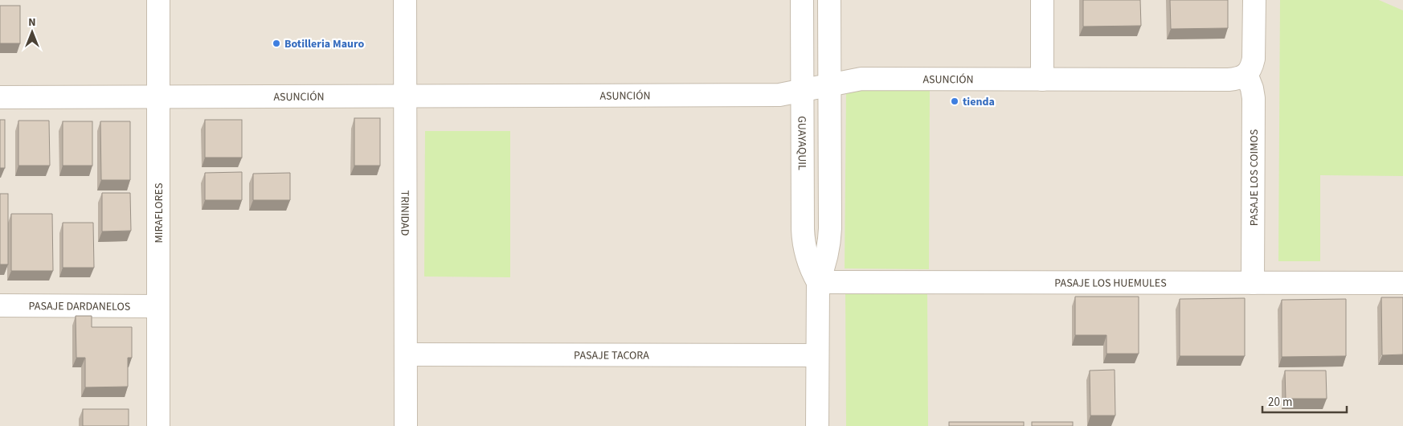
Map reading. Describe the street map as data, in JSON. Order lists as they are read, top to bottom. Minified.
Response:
{"streets":{"street":["ASUNCIÓN","GUAYAQUIL","PASAJE LOS COIMOS","MIRAFLORES","TRINIDAD","PASAJE LOS HUEMULES","PASAJE DARDANELOS","PASAJE TACORA"]},"crossings":[["ASUNCIÓN","GUAYAQUIL"],["ASUNCIÓN","PASAJE LOS COIMOS"],["ASUNCIÓN","MIRAFLORES"],["ASUNCIÓN","TRINIDAD"],["GUAYAQUIL","PASAJE LOS HUEMULES"],["GUAYAQUIL","PASAJE TACORA"],["PASAJE LOS COIMOS","PASAJE LOS HUEMULES"],["MIRAFLORES","PASAJE DARDANELOS"],["TRINIDAD","PASAJE TACORA"]],"places":["Botilleria Mauro","tienda"],"scale_bar":"20 m","north":"top"}
